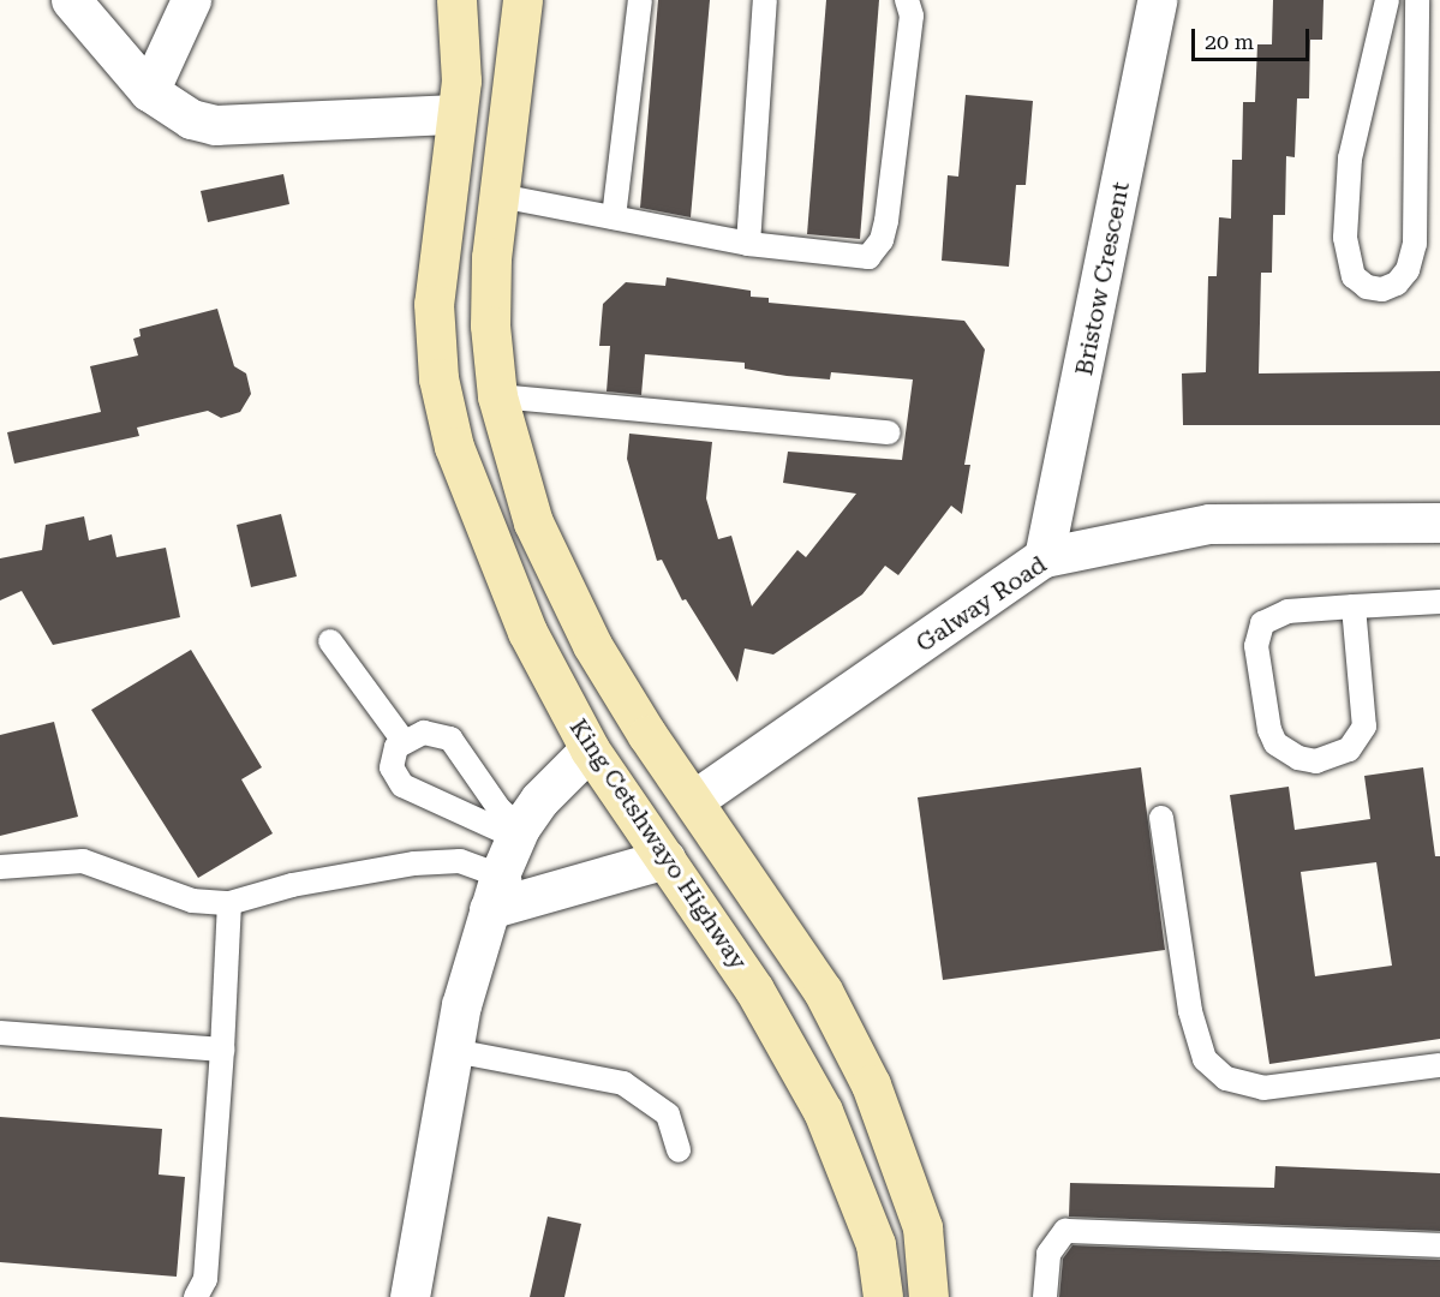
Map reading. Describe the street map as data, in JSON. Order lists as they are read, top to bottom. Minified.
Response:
{"streets":{"main road":["King Cetshwayo Highway"],"street":["Bristow Crescent","Galway Road"]},"crossings":[["Bristow Crescent","Galway Road"]],"scale_bar":"20 m"}
